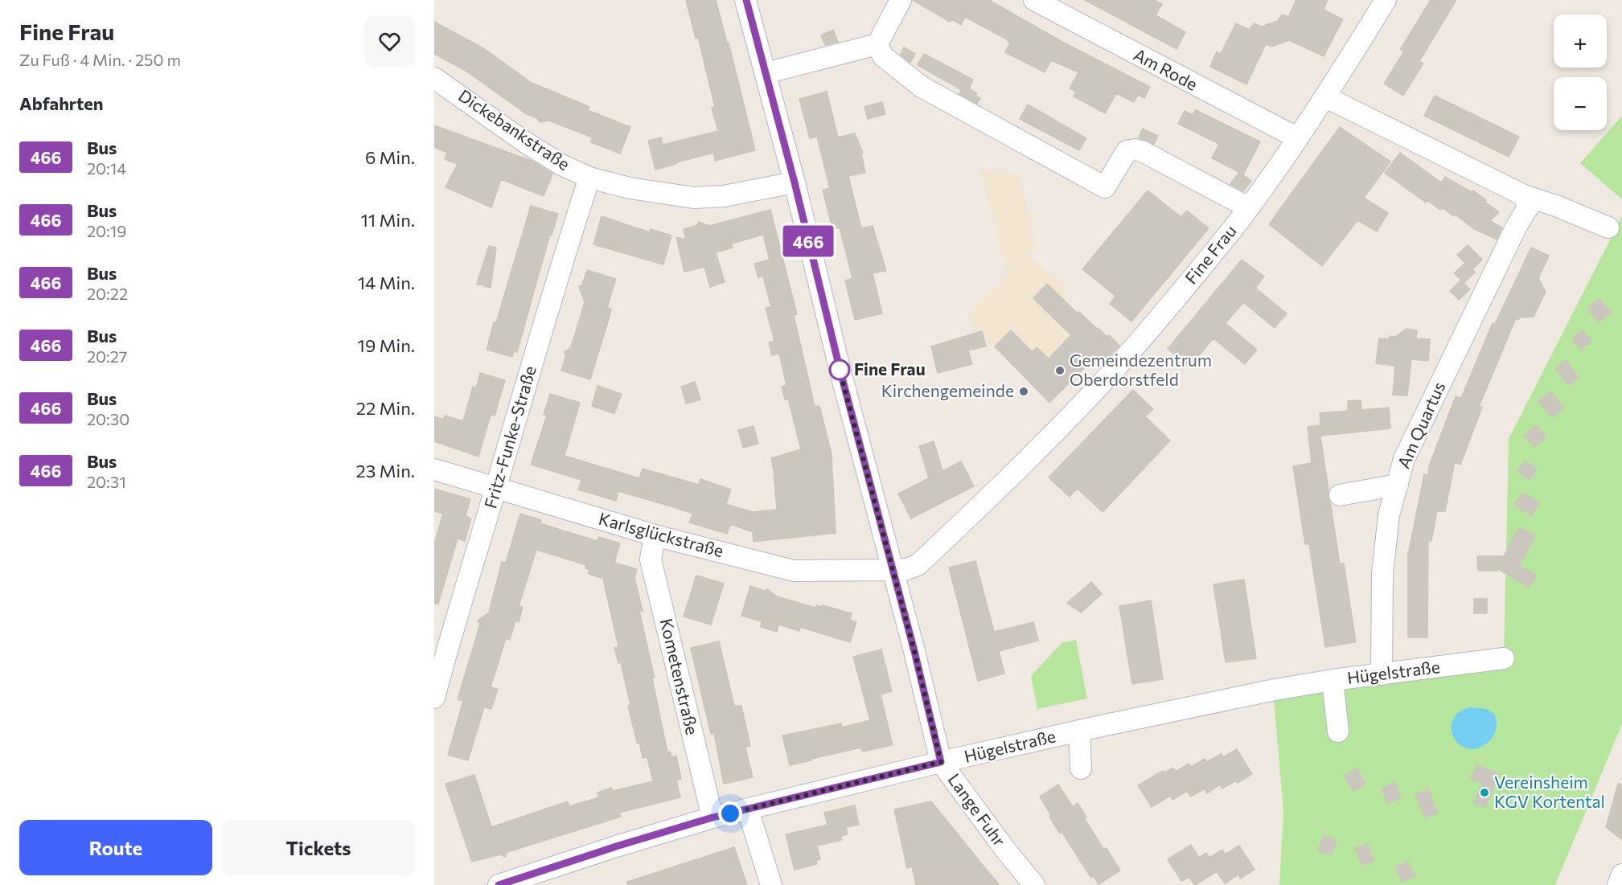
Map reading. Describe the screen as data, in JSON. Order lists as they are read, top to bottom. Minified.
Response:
{"streets":{"street":["Am Rode","Dickebankstraße","Fine Frau","Am Quartus","Fritz-Funke-Straße","Karlsglückstraße","Hügelstraße","Kometenstraße","Lange Fuhr"]},"crossings":[["Am Rode","Fine Frau"],["Dickebankstraße","Fritz-Funke-Straße"],["Dickebankstraße","Lange Fuhr"],["Fine Frau","Karlsglückstraße"],["Fine Frau","Lange Fuhr"],["Am Quartus","Hügelstraße"],["Fritz-Funke-Straße","Karlsglückstraße"],["Karlsglückstraße","Kometenstraße"],["Karlsglückstraße","Lange Fuhr"],["Hügelstraße","Kometenstraße"],["Hügelstraße","Lange Fuhr"]],"places":["Fine Frau","Gemeindezentrum Oberdorstfeld","Kirchengemeinde","Vereinsheim KGV Kortental"],"lines":["bus line 466"],"page":{"heading":[["Fine Frau","Zu Fuß · 4 Min. · 250 m"],"Abfahrten"],"on_map":"466","map_buttons":["+","−"],"list":[{"mark":"466","name":"Bus","note":"20:14","value":"6 Min."},{"mark":"466","name":"Bus","note":"20:19","value":"11 Min."},{"mark":"466","name":"Bus","note":"20:22","value":"14 Min."},{"mark":"466","name":"Bus","note":"20:27","value":"19 Min."},{"mark":"466","name":"Bus","note":"20:30","value":"22 Min."},{"mark":"466","name":"Bus","note":"20:31","value":"23 Min."}],"buttons":["Route","Tickets"]}}
